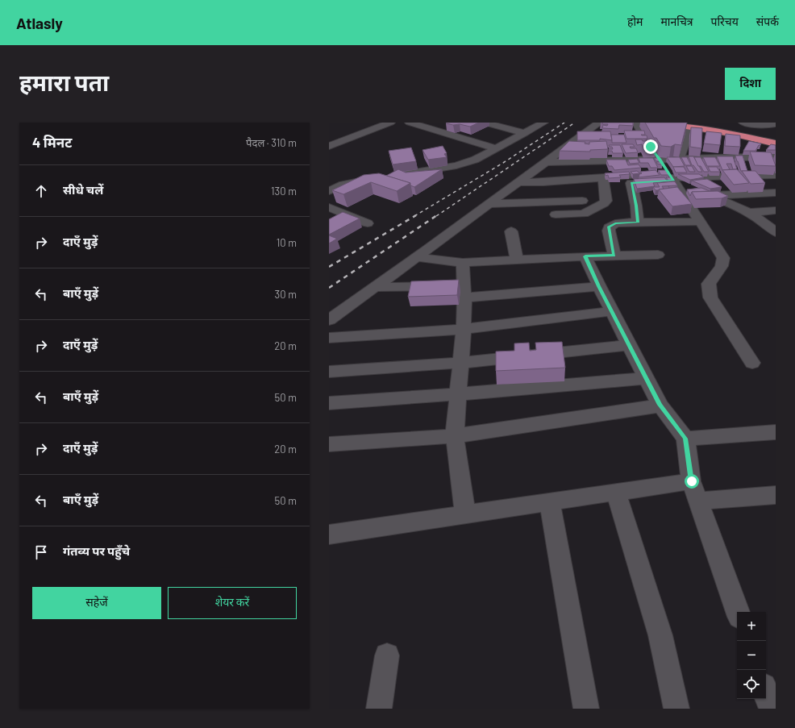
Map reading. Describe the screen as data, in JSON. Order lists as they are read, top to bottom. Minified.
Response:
{"page":{"header":"Atlasly","nav":["होम","मानचित्र","परिचय","संपर्क"],"buttons":["दिशा",["सहेजें","शेयर करें"]],"title":"हमारा पता","heading":["4 मिनट","पैदल · 310 m"],"list":[["सीधे चलें","130 m"],["दाएँ मुड़ें","10 m"],["बाएँ मुड़ें","30 m"],["दाएँ मुड़ें","20 m"],["बाएँ मुड़ें","50 m"],["दाएँ मुड़ें","20 m"],["बाएँ मुड़ें","50 m"],"गंतव्य पर पहुँचे"],"map_buttons":["+","−"]}}
